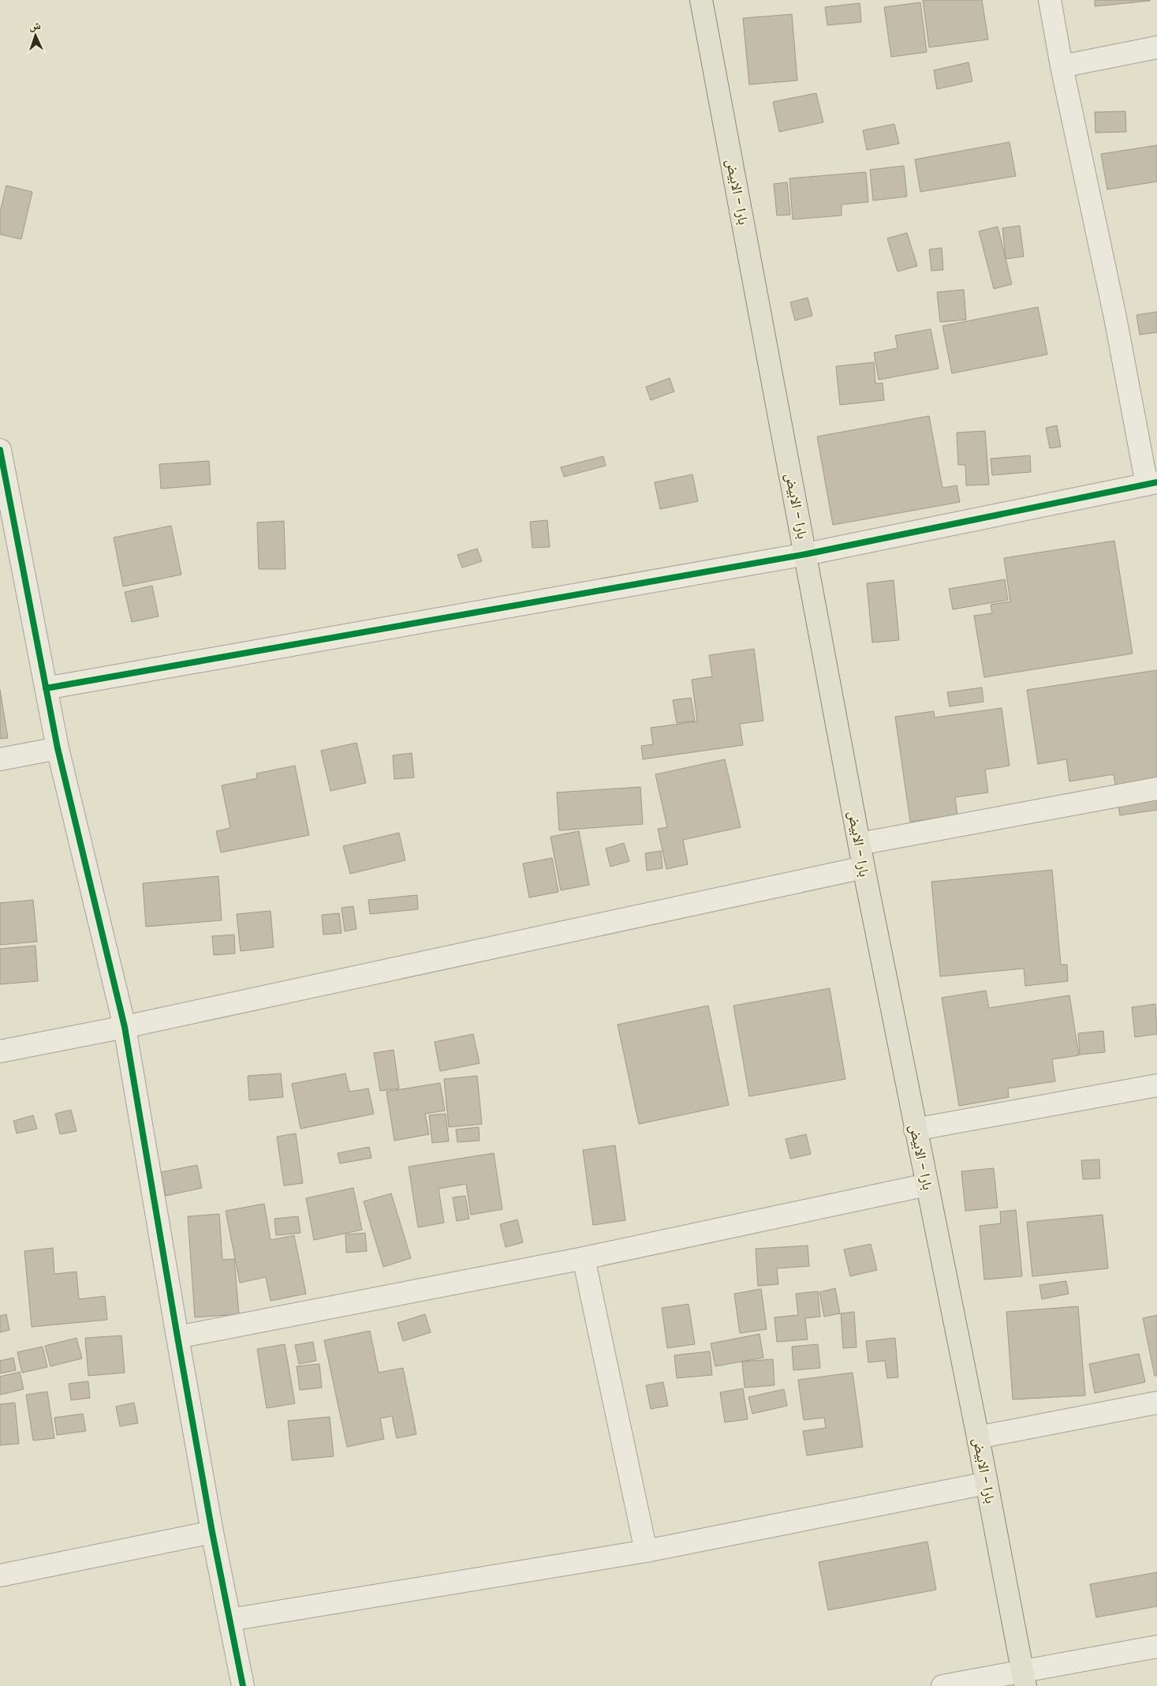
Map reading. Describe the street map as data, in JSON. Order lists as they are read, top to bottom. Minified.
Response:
{"streets":{"main road":["بارا - الابيض"]},"north":"top"}
